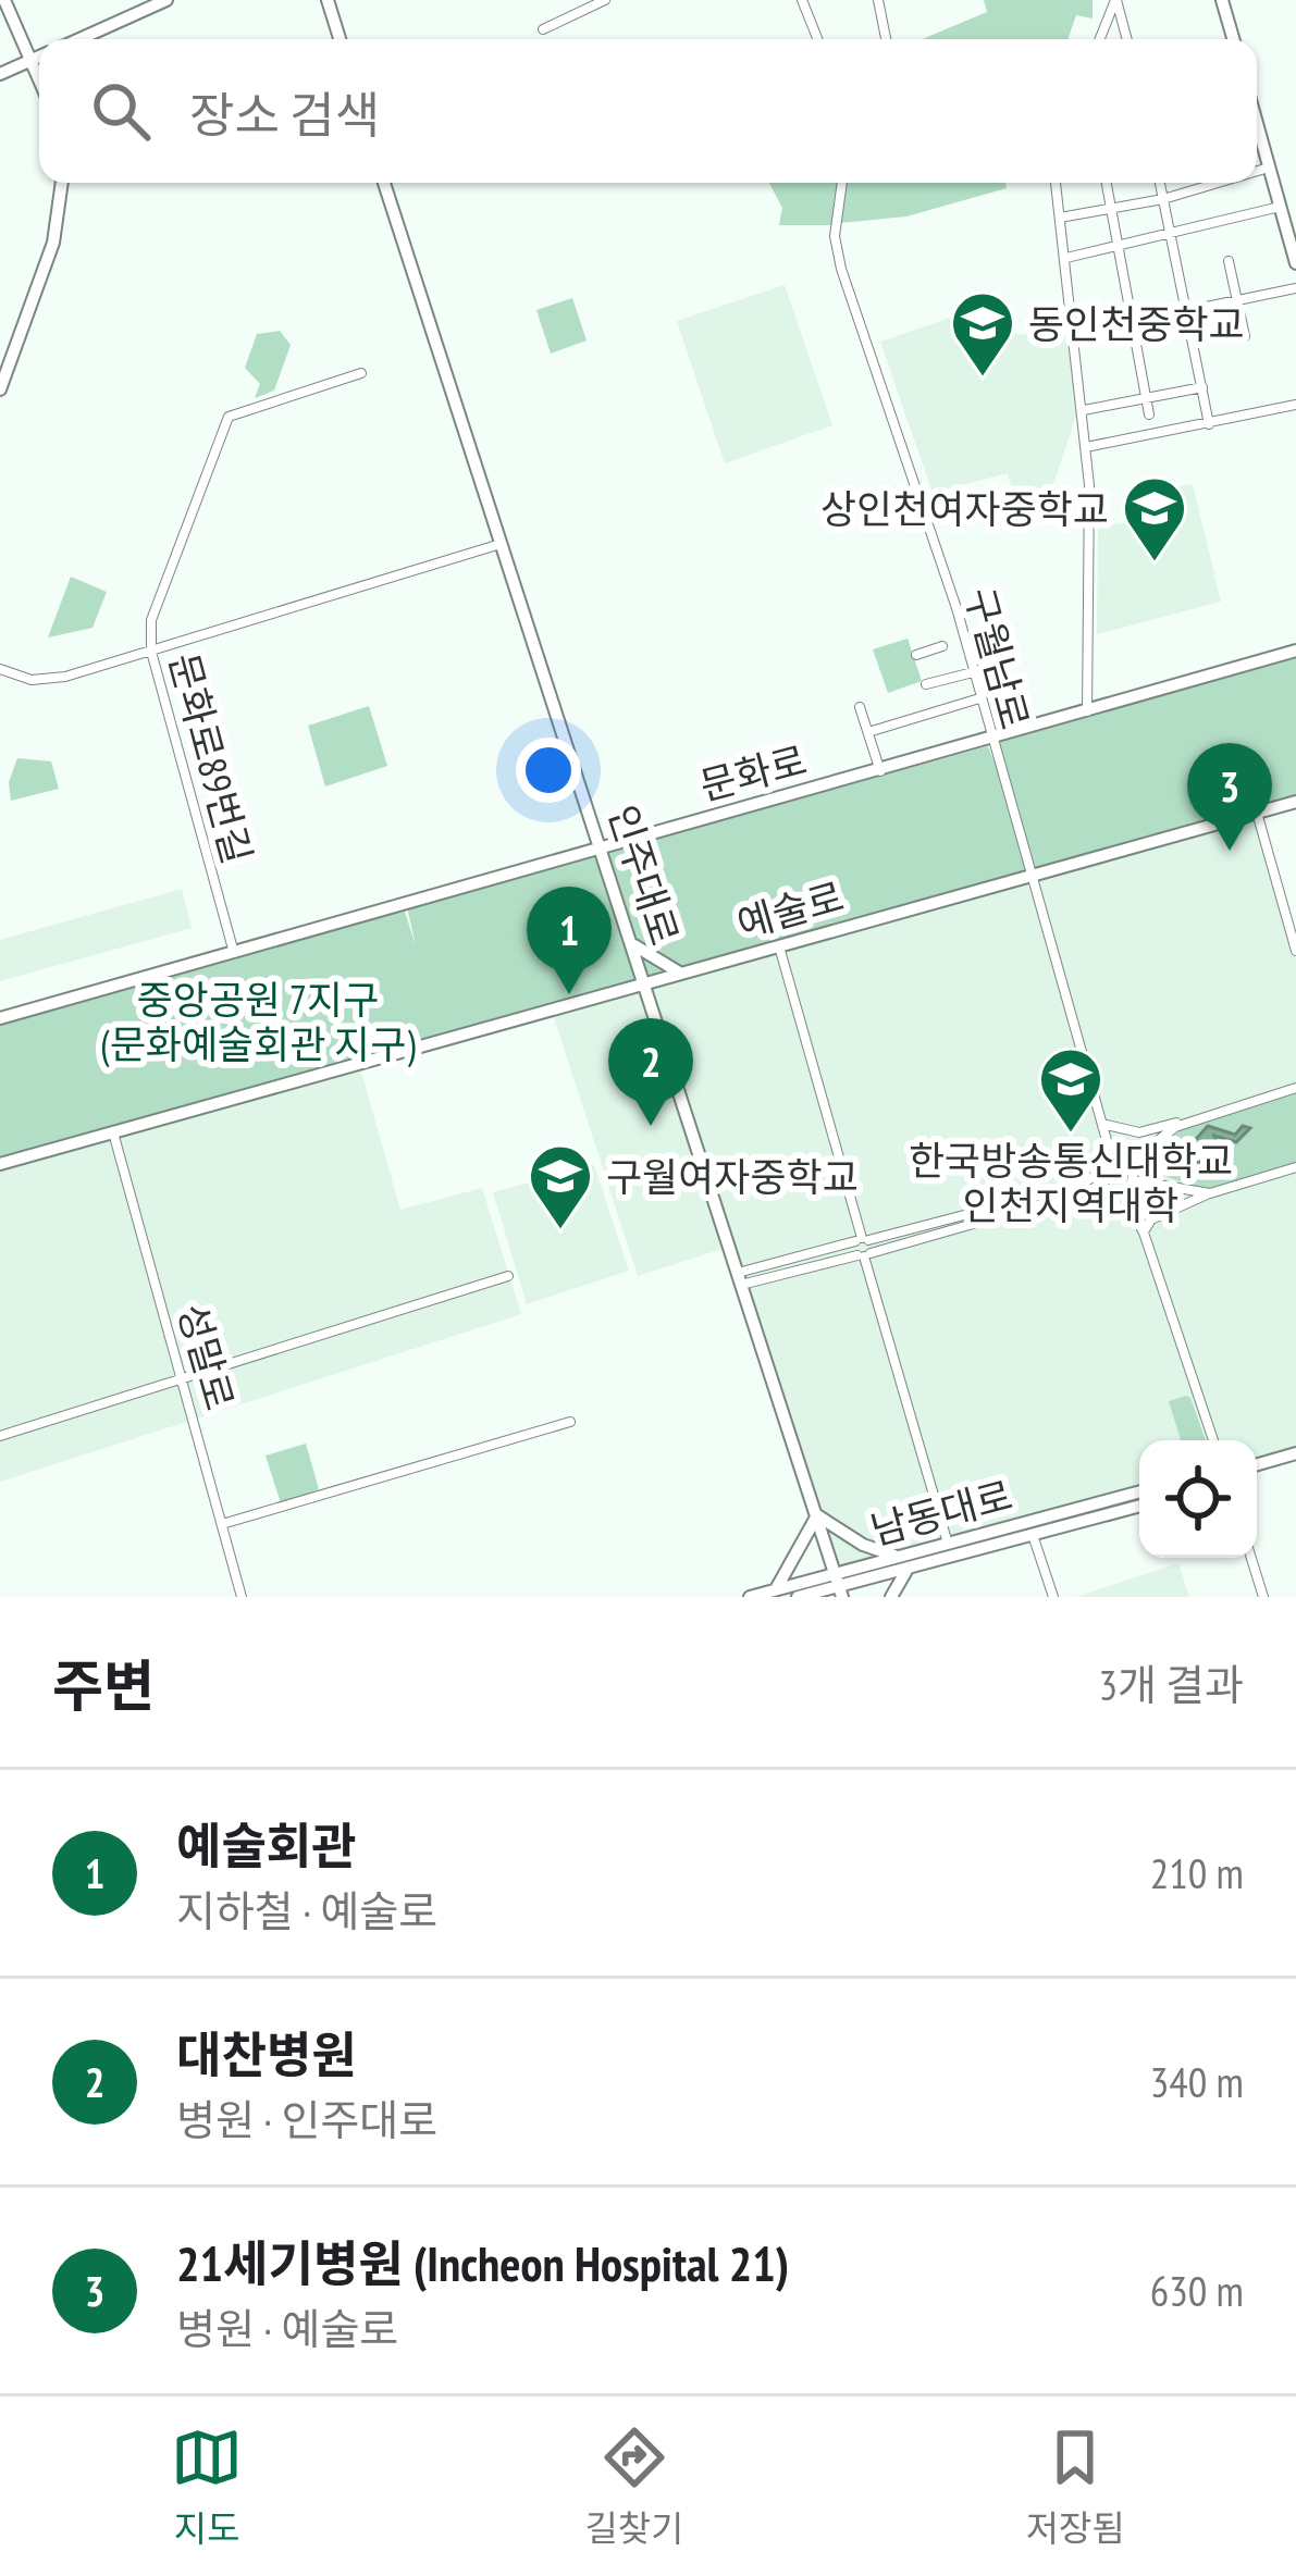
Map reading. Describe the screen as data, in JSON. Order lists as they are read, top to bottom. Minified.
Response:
{"streets":{"main road":["문화로","인주대로","예술로","남동대로"],"street":["구월남로","문화로89번길","성말로"]},"crossings":[["구월남로","문화로"],["구월남로","예술로"],["문화로89번길","문화로"],["문화로","인주대로"],["인주대로","예술로"],["인주대로","남동대로"],["예술로","성말로"]],"parks":["중앙공원 7지구 (문화예술회관 지구)"],"places":{"school or university":["동인천중학교","상인천여자중학교","한국방송통신대학교 인천지역대학","구월여자중학교"]},"page":{"search":"장소 검색","pins":["3","1","2"],"heading":["주변","3개 결과"],"list":[{"mark":"1","name":"예술회관","note":"지하철 · 예술로","value":"210 m"},{"mark":"2","name":"대찬병원","note":"병원 · 인주대로","value":"340 m"},{"mark":"3","name":"21세기병원 (Incheon Hospital 21)","note":"병원 · 예술로","value":"630 m"}],"nav":["지도","길찾기","저장됨"]}}
